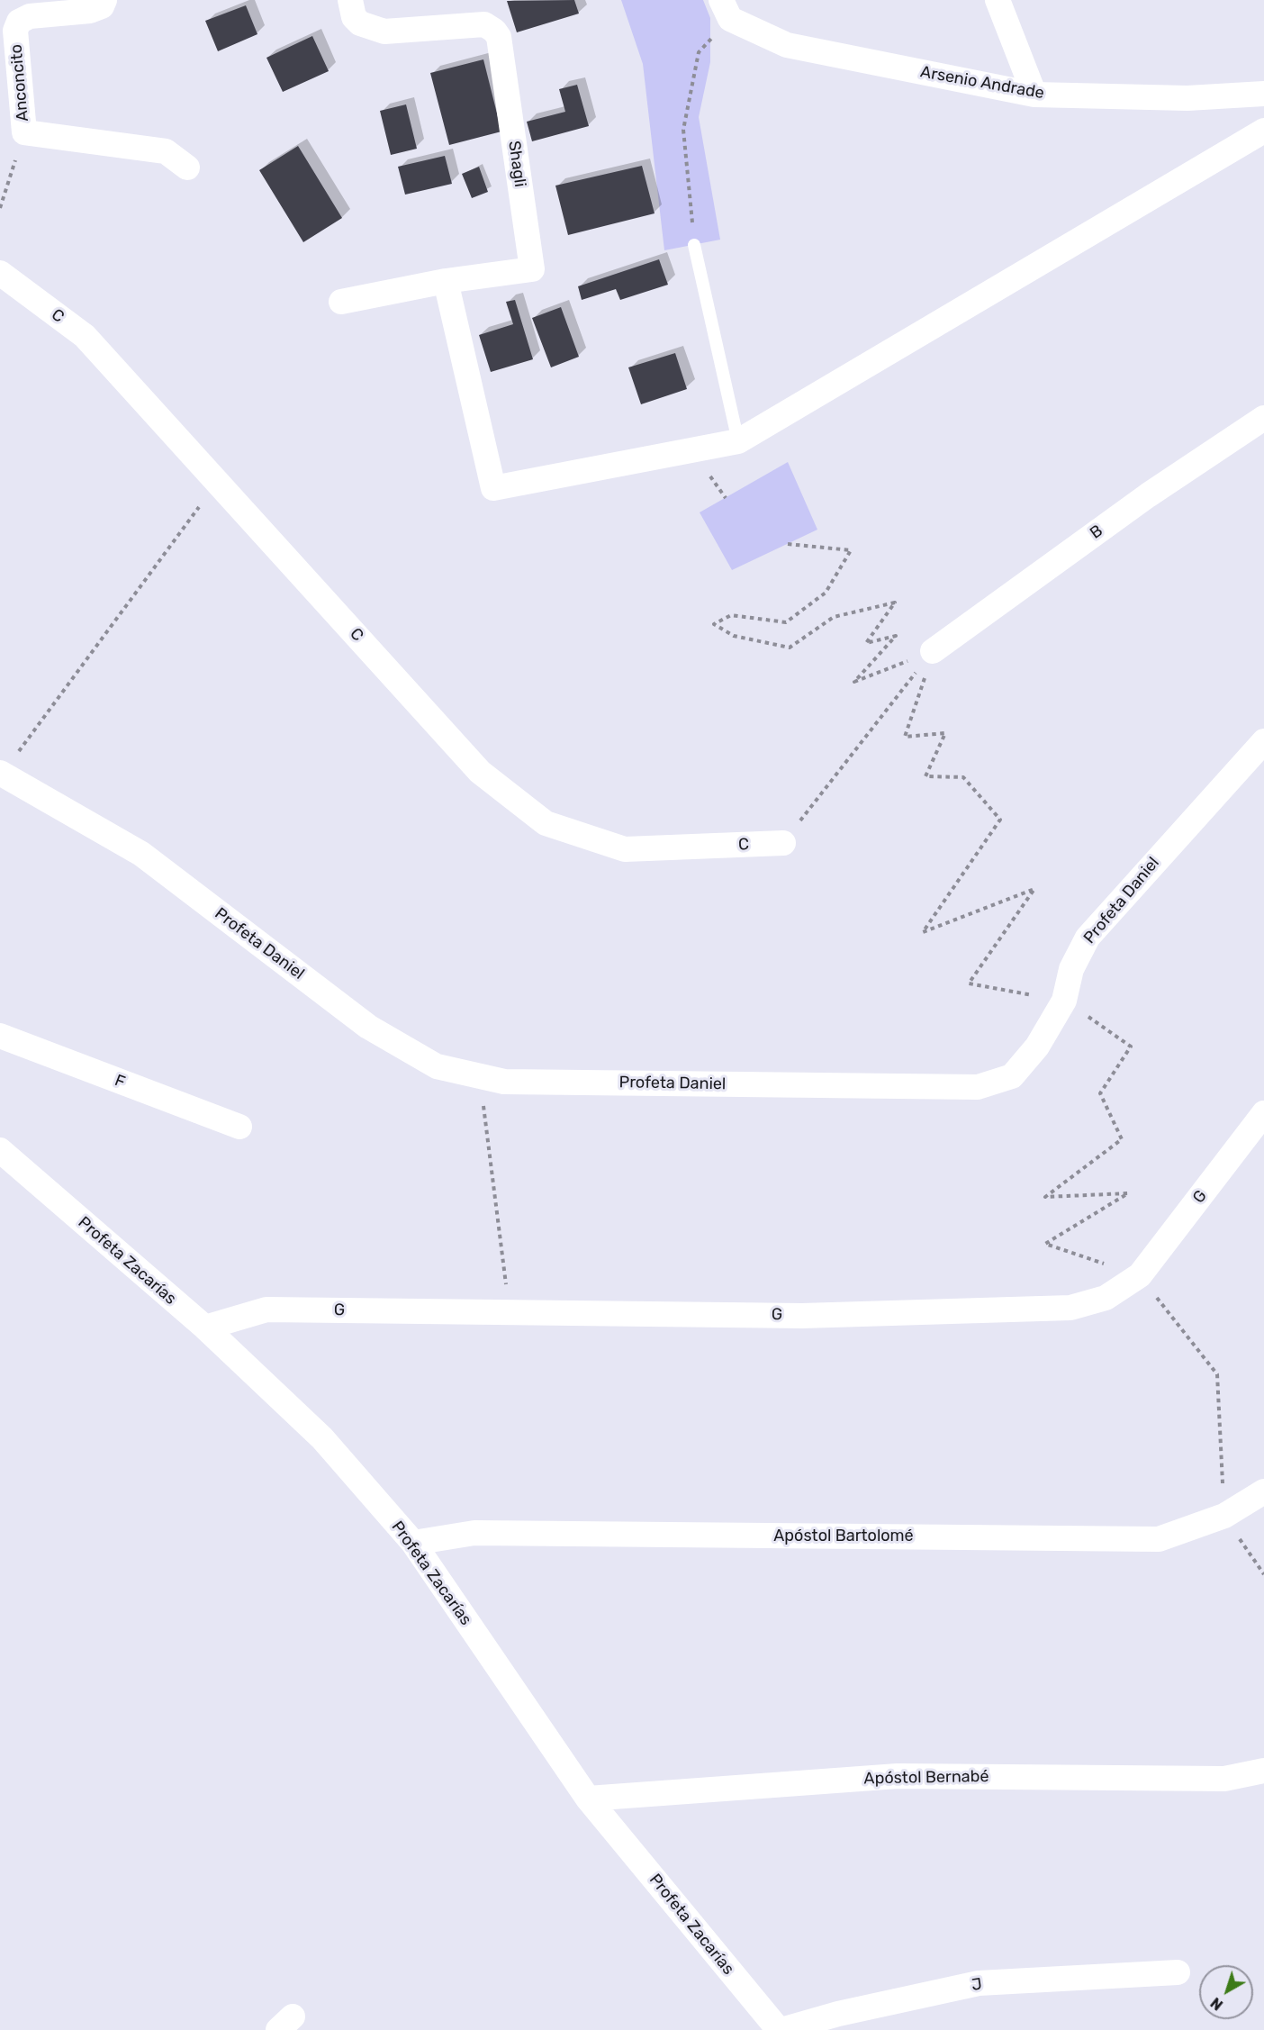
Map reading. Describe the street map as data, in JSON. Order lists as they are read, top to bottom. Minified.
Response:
{"streets":{"street":["Anconcito","Arsenio Andrade","Shagli","C","B","Profeta Daniel","F","G","Profeta Zacarías","Apóstol Bartolomé","Apóstol Bernabé","J"]},"crossings":[["G","Profeta Zacarías"],["Profeta Zacarías","Apóstol Bartolomé"],["Profeta Zacarías","Apóstol Bernabé"],["Profeta Zacarías","J"]],"north":"bottom left"}
